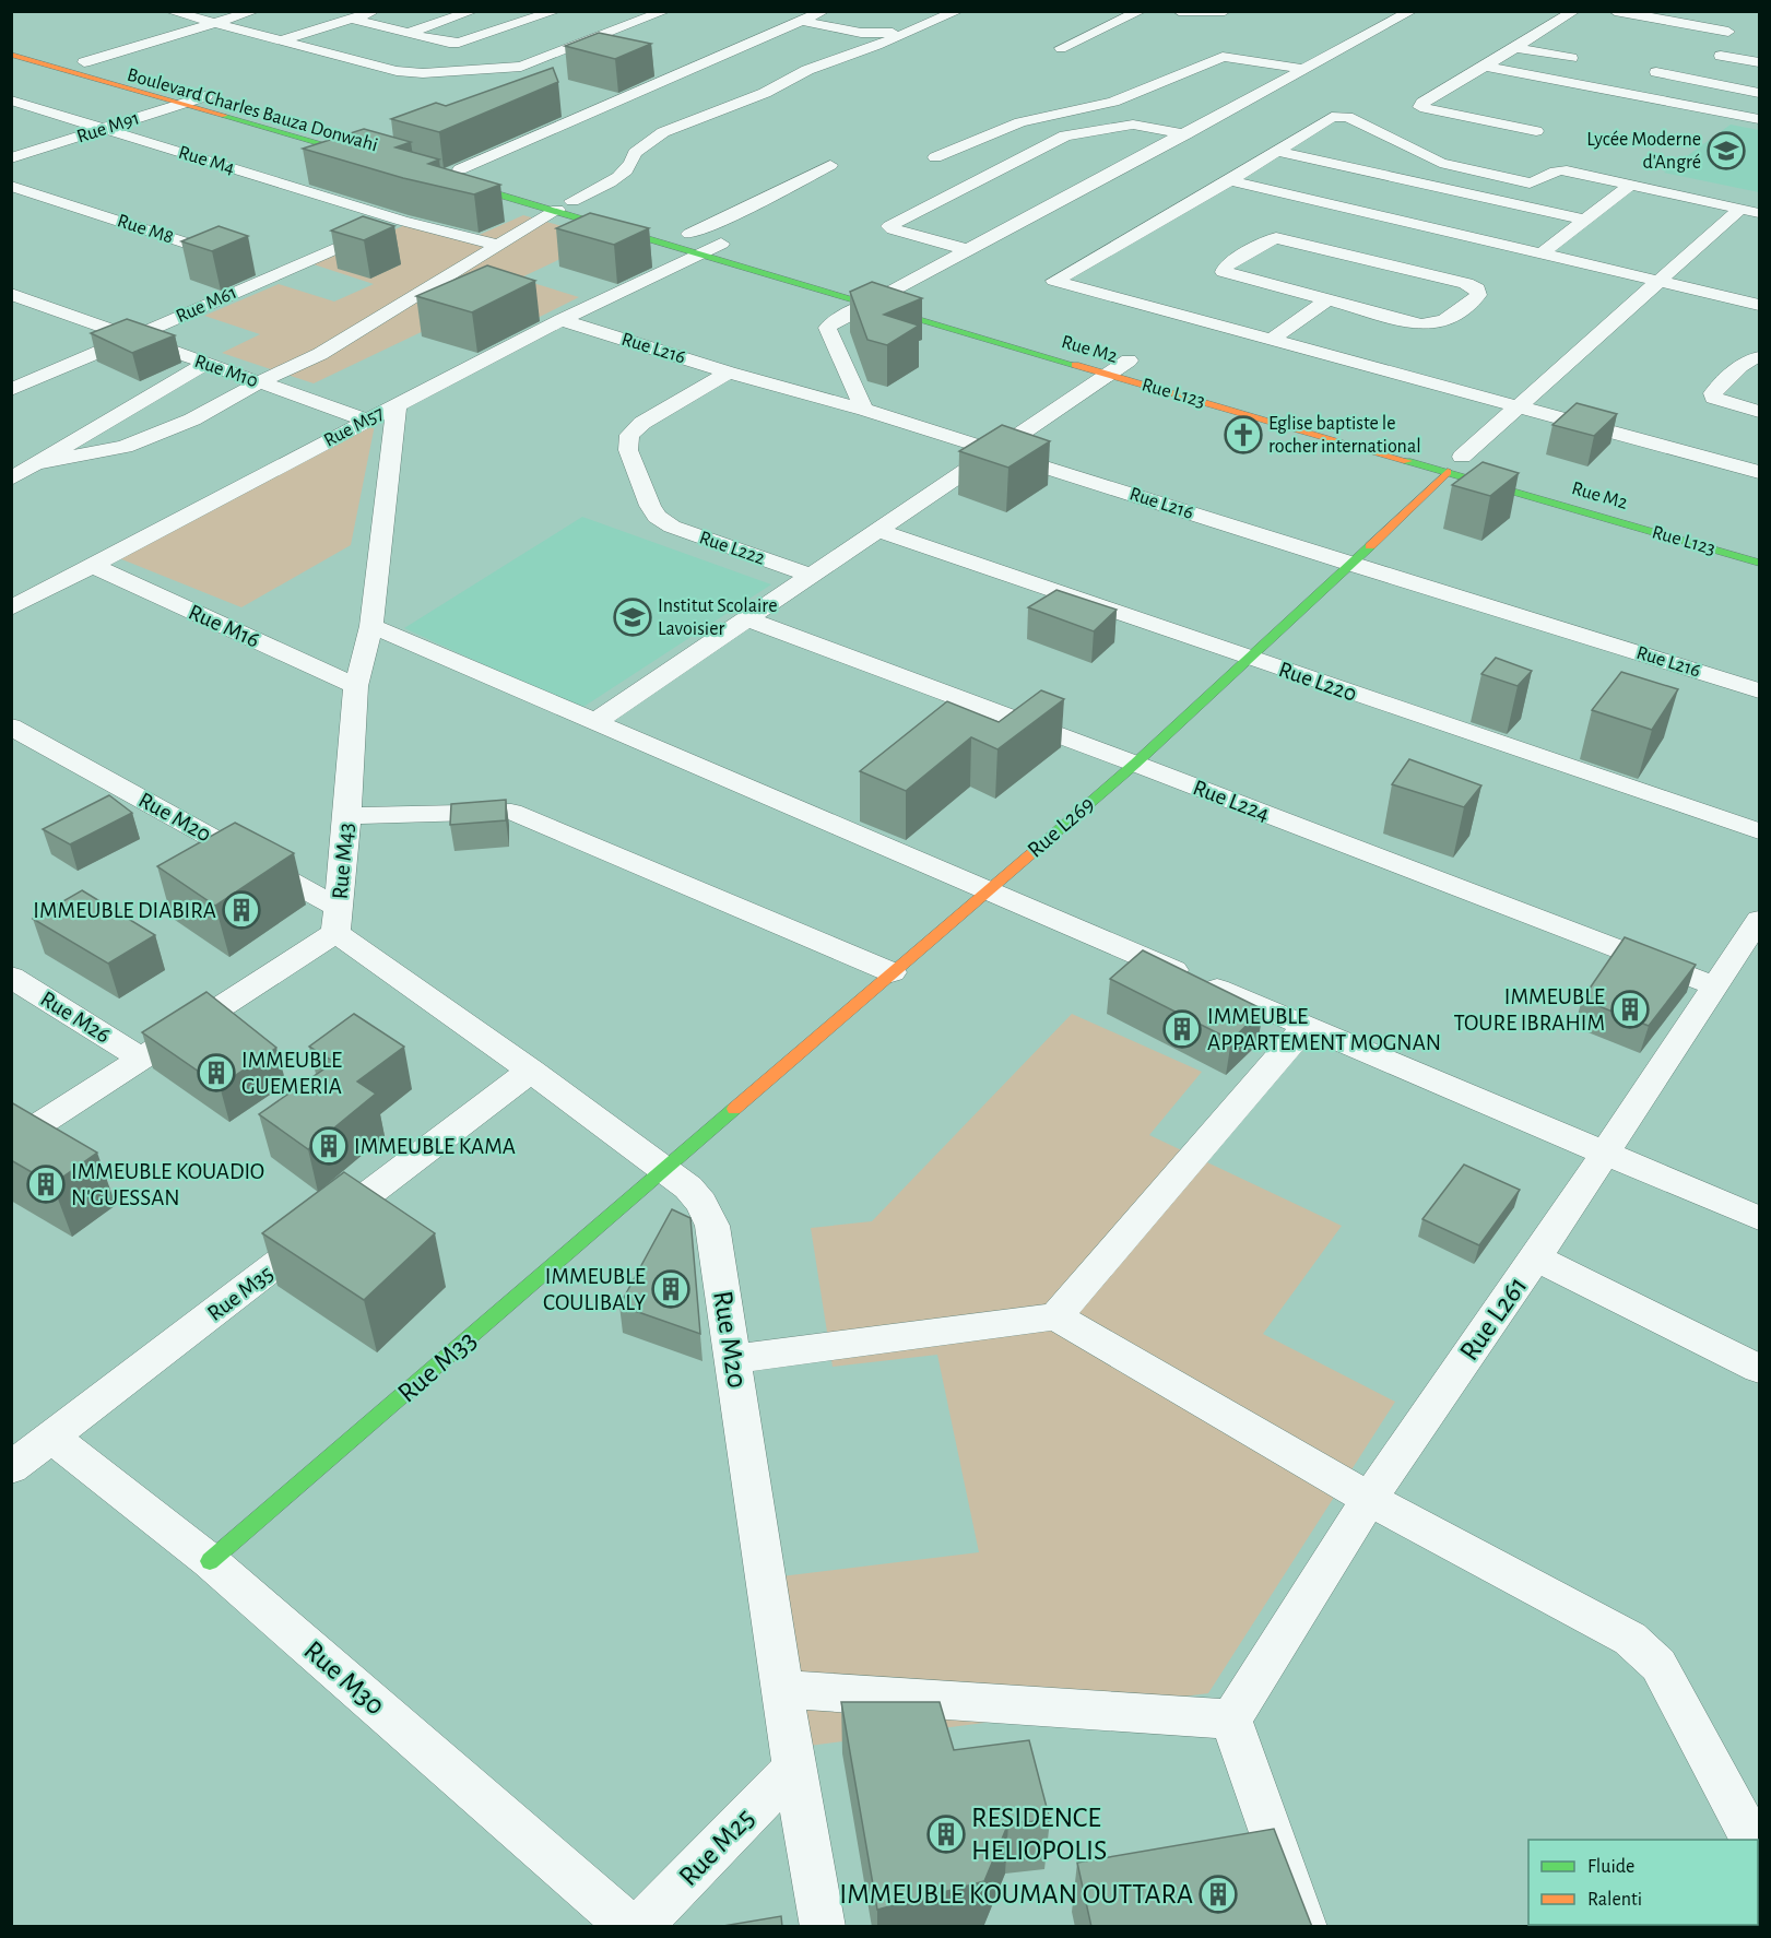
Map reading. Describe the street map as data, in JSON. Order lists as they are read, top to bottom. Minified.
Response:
{"streets":{"main road":["Boulevard Charles Bauza Donwahi","Rue L123","Rue L269","Rue M33"],"street":["Rue M91","Rue M4","Rue M8","Rue M61","Rue L216","Rue M10","Rue M57","Rue L222","Rue M16","Rue L220","Rue L224","Rue M20","Rue M43","Rue M26","Rue M35","Rue L261","Rue M30","Rue M25"]},"crossings":[["Boulevard Charles Bauza Donwahi","Rue M91"],["Rue M91","Rue M4"],["Rue M4","Rue M61"],["Rue M61","Rue M10"],["Rue L216","Rue M57"],["Rue L216","Rue L222"],["Rue L216","Rue L269"],["Rue M10","Rue M57"],["Rue L123","Rue M57"],["Rue L123","Rue L269"],["Rue M57","Rue M16"],["Rue M57","Rue M43"],["Rue M16","Rue M43"],["Rue L220","Rue L269"],["Rue L224","Rue L269"],["Rue L224","Rue L261"],["Rue M20","Rue L269"],["Rue M20","Rue M43"],["Rue M20","Rue M35"],["Rue M20","Rue M33"],["Rue M20","Rue M25"],["Rue L269","Rue M33"],["Rue M43","Rue M26"],["Rue M35","Rue M30"],["Rue M33","Rue M30"]],"places":{"school or university":["Lycée Moderne d'Angré","Institut Scolaire Lavoisier"],"church":["Eglise baptiste le rocher international"],"building":["IMMEUBLE DIABIRA","IMMEUBLE TOURE IBRAHIM","IMMEUBLE APPARTEMENT MOGNAN","IMMEUBLE GUEMERIA","IMMEUBLE KAMA","IMMEUBLE KOUADIO N'GUESSAN","IMMEUBLE COULIBALY","RESIDENCE HELIOPOLIS","IMMEUBLE KOUMAN OUTTARA"]},"legend":["Fluide","Ralenti"]}
